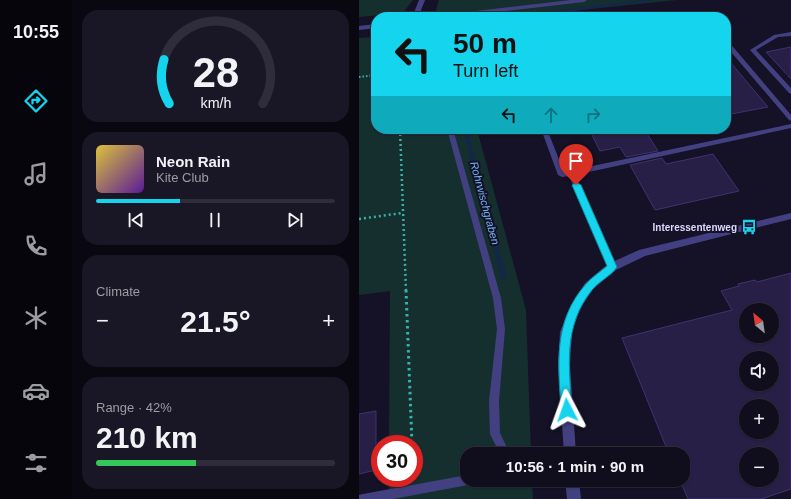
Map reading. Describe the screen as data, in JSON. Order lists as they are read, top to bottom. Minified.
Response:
{"water":["Rohrwischgraben"],"places":{"bus stop":["Interessentenweg"]},"north":"top left","page":{"tabs":"10:55","turn":["50 m","Turn left"],"song":["Neon Rain","Kite Club"],"tile":["Climate",["Range · 42%","210 km"]],"map_buttons":["+","−"],"heat":["−","21.5°","+"],"limit":"30","trip":"10:56 · 1 min · 90 m","gauge":["28","km/h"]}}
